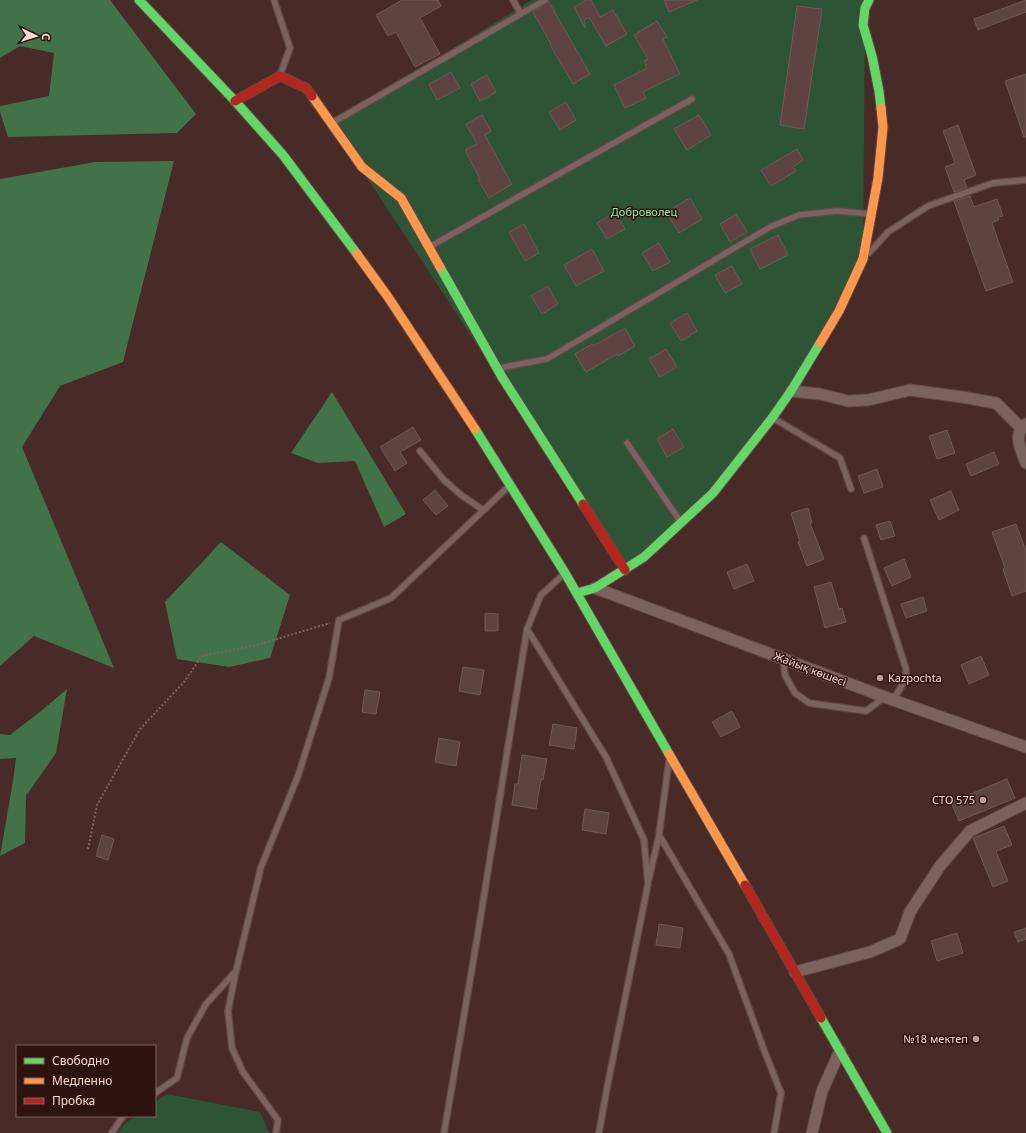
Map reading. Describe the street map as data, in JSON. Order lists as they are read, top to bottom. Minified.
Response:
{"streets":{"street":["Жайық көшесі"]},"parks":["Доброволец"],"places":["Kazpochta","СТО 575","№18 мектеп"],"legend":["Свободно","Медленно","Пробка"],"north":"right"}
